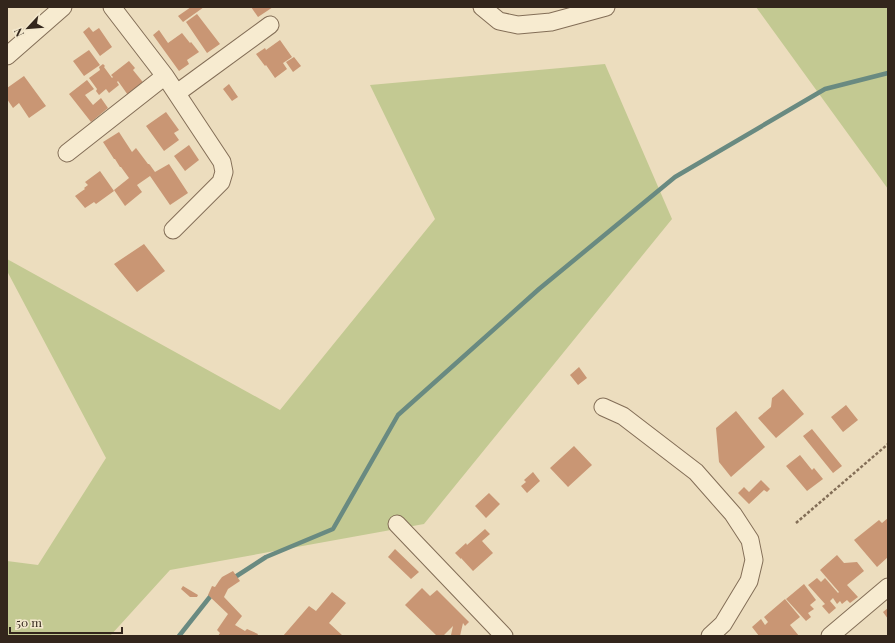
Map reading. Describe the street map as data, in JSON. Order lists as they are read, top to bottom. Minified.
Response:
{"scale_bar":"50 m","north":"bottom left"}
